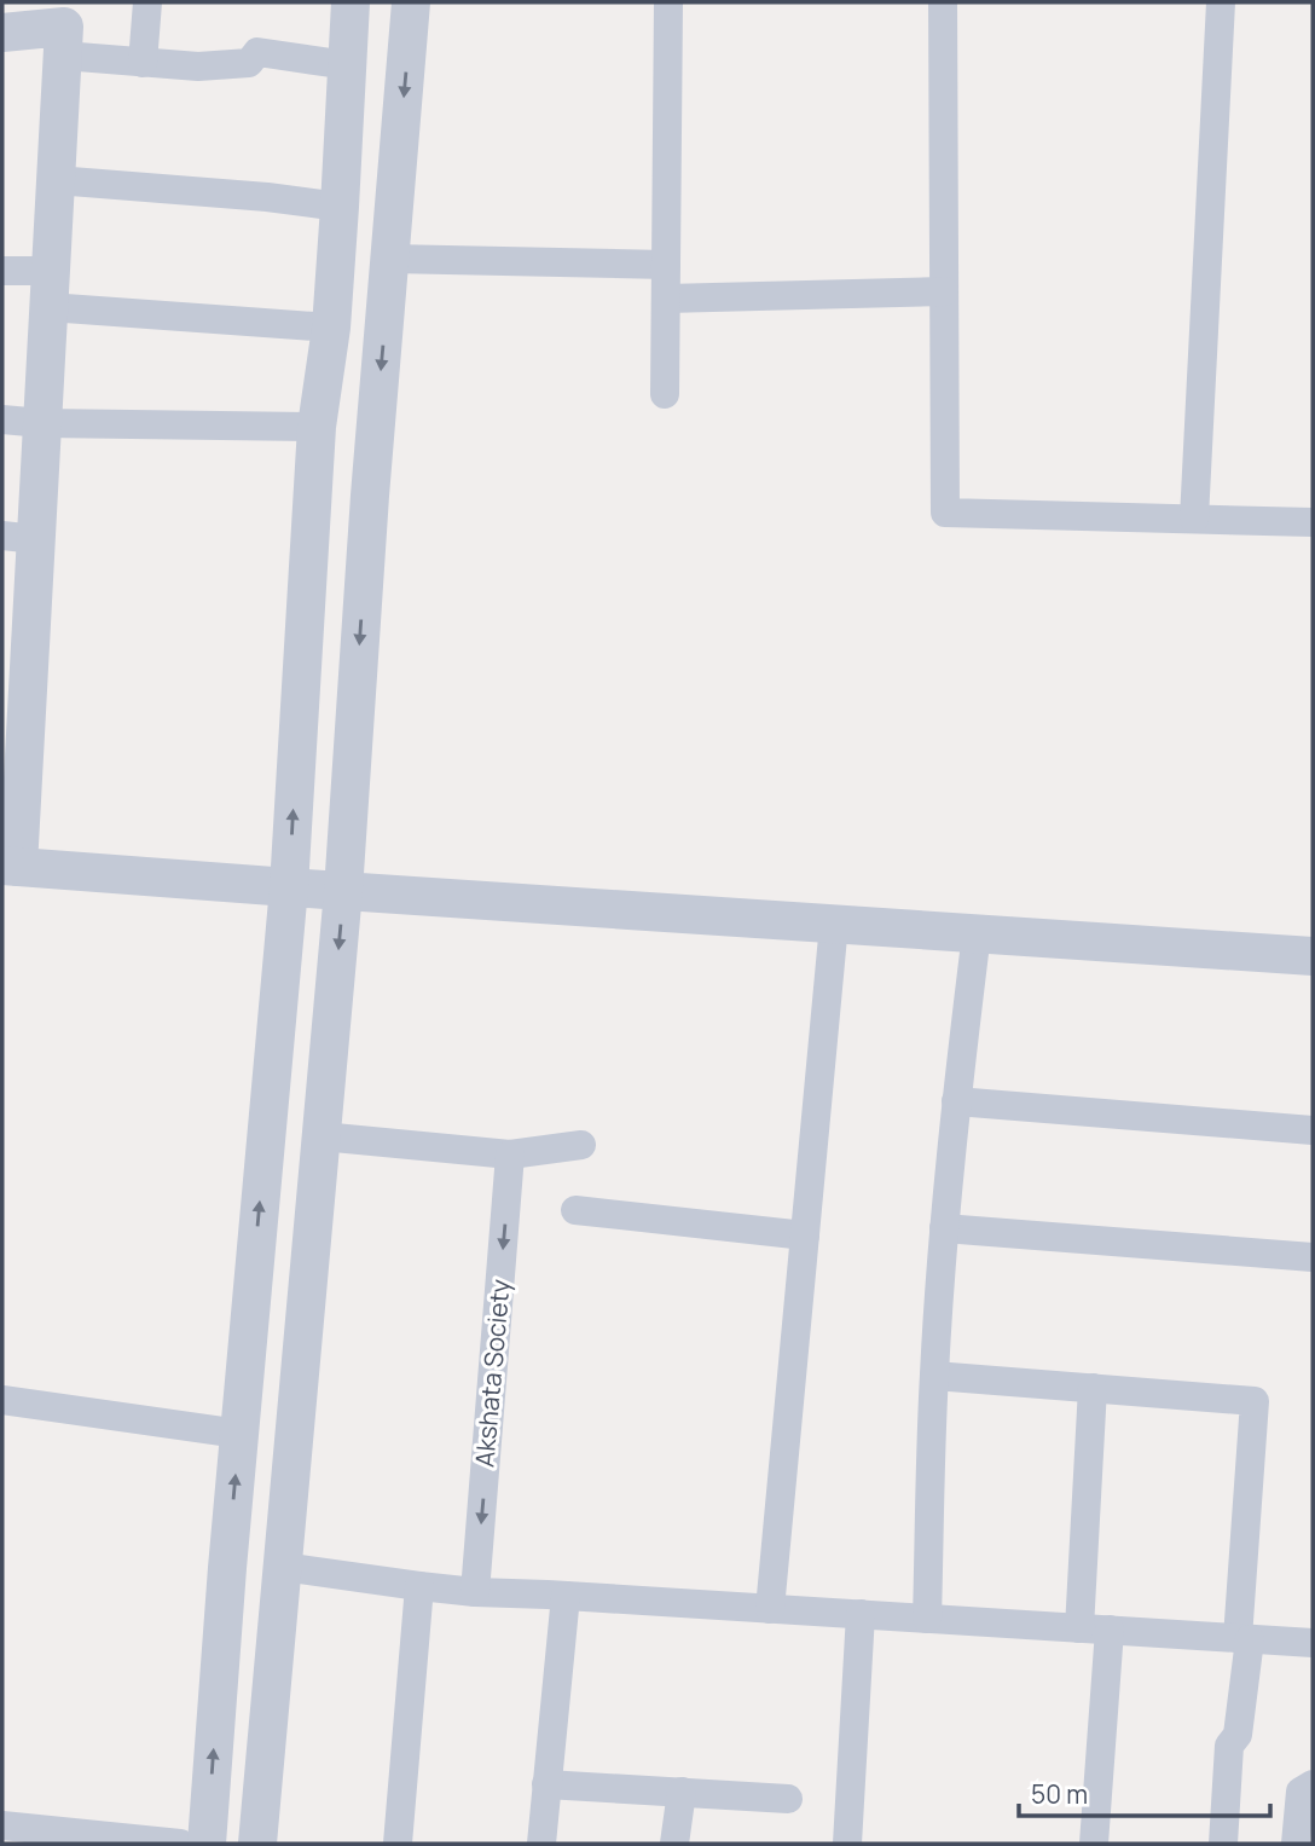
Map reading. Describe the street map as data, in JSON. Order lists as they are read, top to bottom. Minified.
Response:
{"streets":{"street":["Akshata Society"]},"scale_bar":"50 m"}
